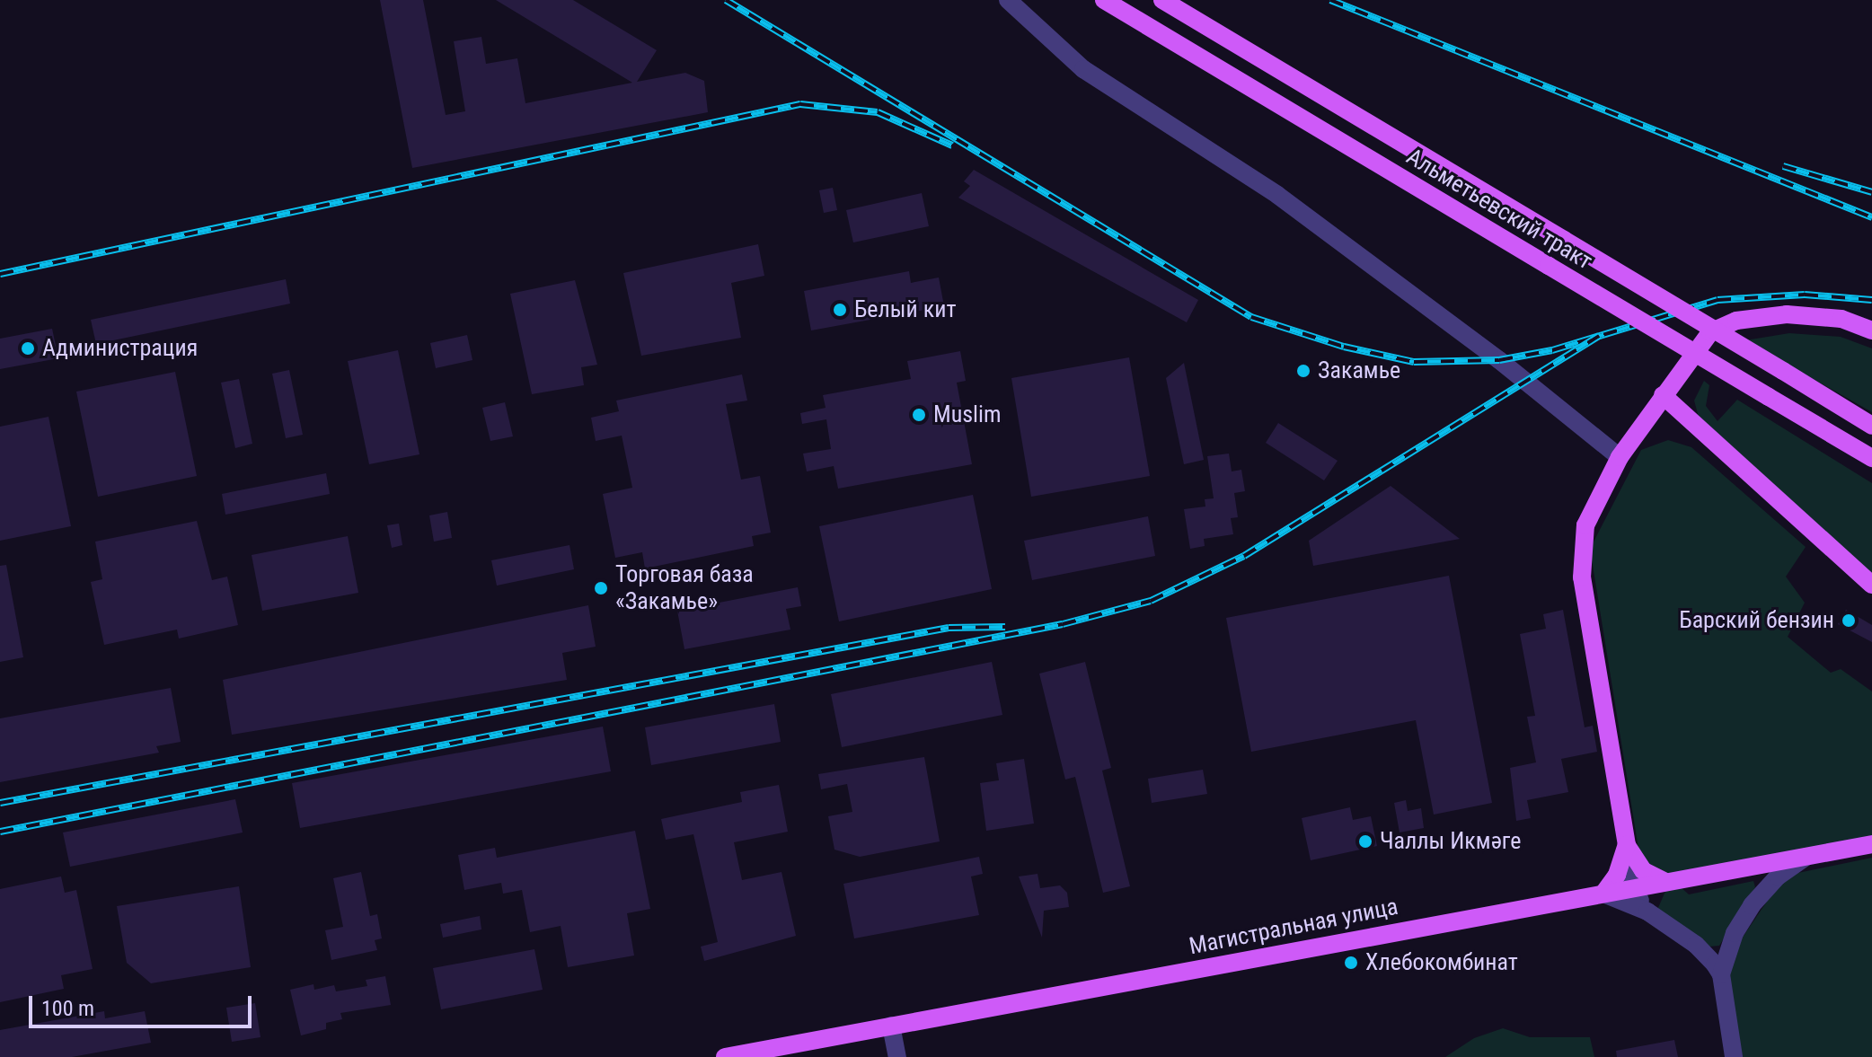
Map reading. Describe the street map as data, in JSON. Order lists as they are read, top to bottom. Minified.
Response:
{"streets":{"main road":["Альметьевский тракт","Магистральная улица"]},"places":["Белый кит","Администрация","Закамье","Muslim","Торговая база «Закамье»","Барский бензин","Чаллы Икмәге","Хлебокомбинат"],"scale_bar":"100 m"}
